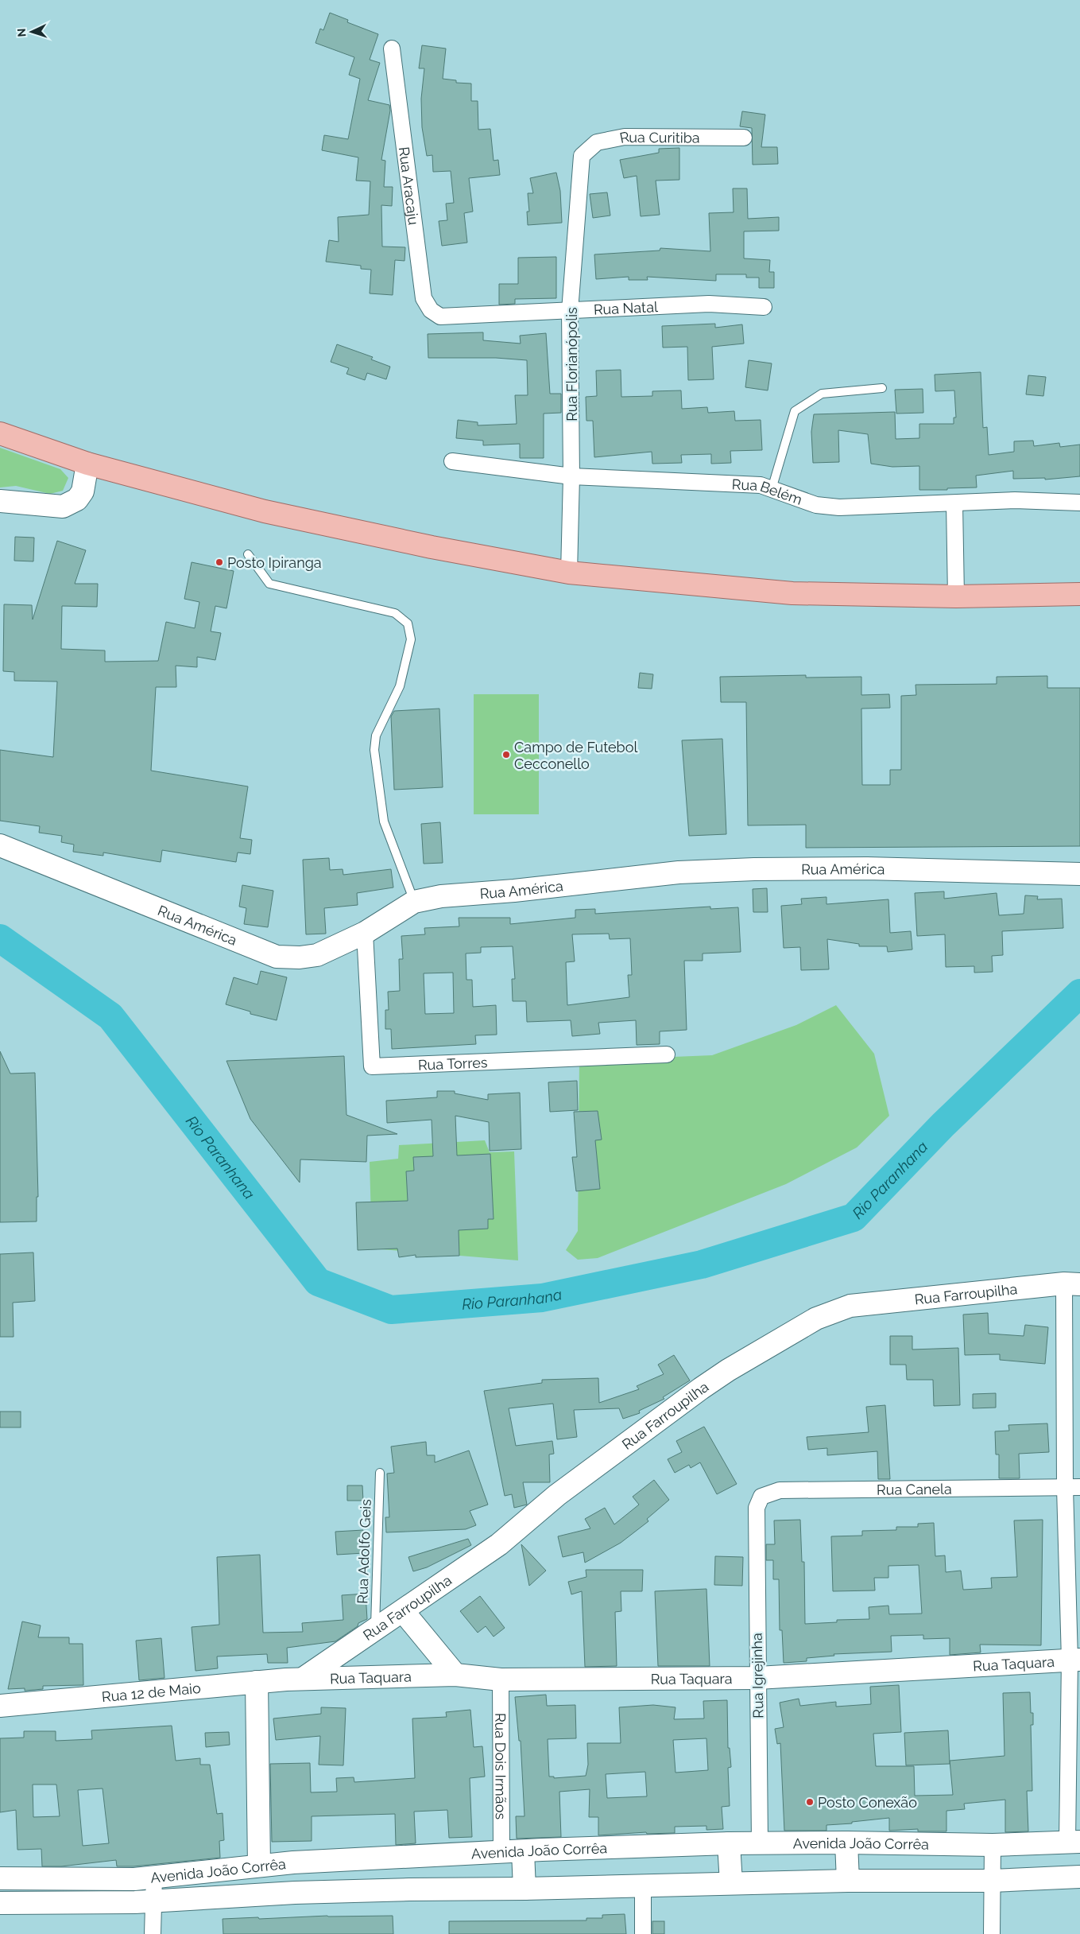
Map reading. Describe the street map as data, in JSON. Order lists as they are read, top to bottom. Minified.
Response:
{"streets":{"street":["Rua Curitiba","Rua Aracaju","Rua Natal","Rua Florianópolis","Rua Belém","Rua América","Rua Torres","Rua Farroupilha","Rua Canela","Rua Taquara","Rua Igrejinha","Rua 12 de Maio","Rua Dois Irmãos","Avenida João Corrêa"],"lane":["Rua Adolfo Geis"]},"crossings":[["Rua Curitiba","Rua Florianópolis"],["Rua Aracaju","Rua Natal"],["Rua Natal","Rua Florianópolis"],["Rua Florianópolis","Rua Belém"],["Rua América","Rua Torres"],["Rua Farroupilha","Rua Adolfo Geis"],["Rua Farroupilha","Rua Taquara"],["Rua Farroupilha","Rua 12 de Maio"],["Rua Canela","Rua Igrejinha"],["Rua Taquara","Rua Igrejinha"],["Rua Taquara","Rua 12 de Maio"],["Rua Taquara","Rua Dois Irmãos"],["Rua Igrejinha","Avenida João Corrêa"],["Rua Dois Irmãos","Avenida João Corrêa"]],"water":["Rio Paranhana"],"places":["Posto Ipiranga","Campo de Futebol Cecconello","Posto Conexão"],"north":"left"}
